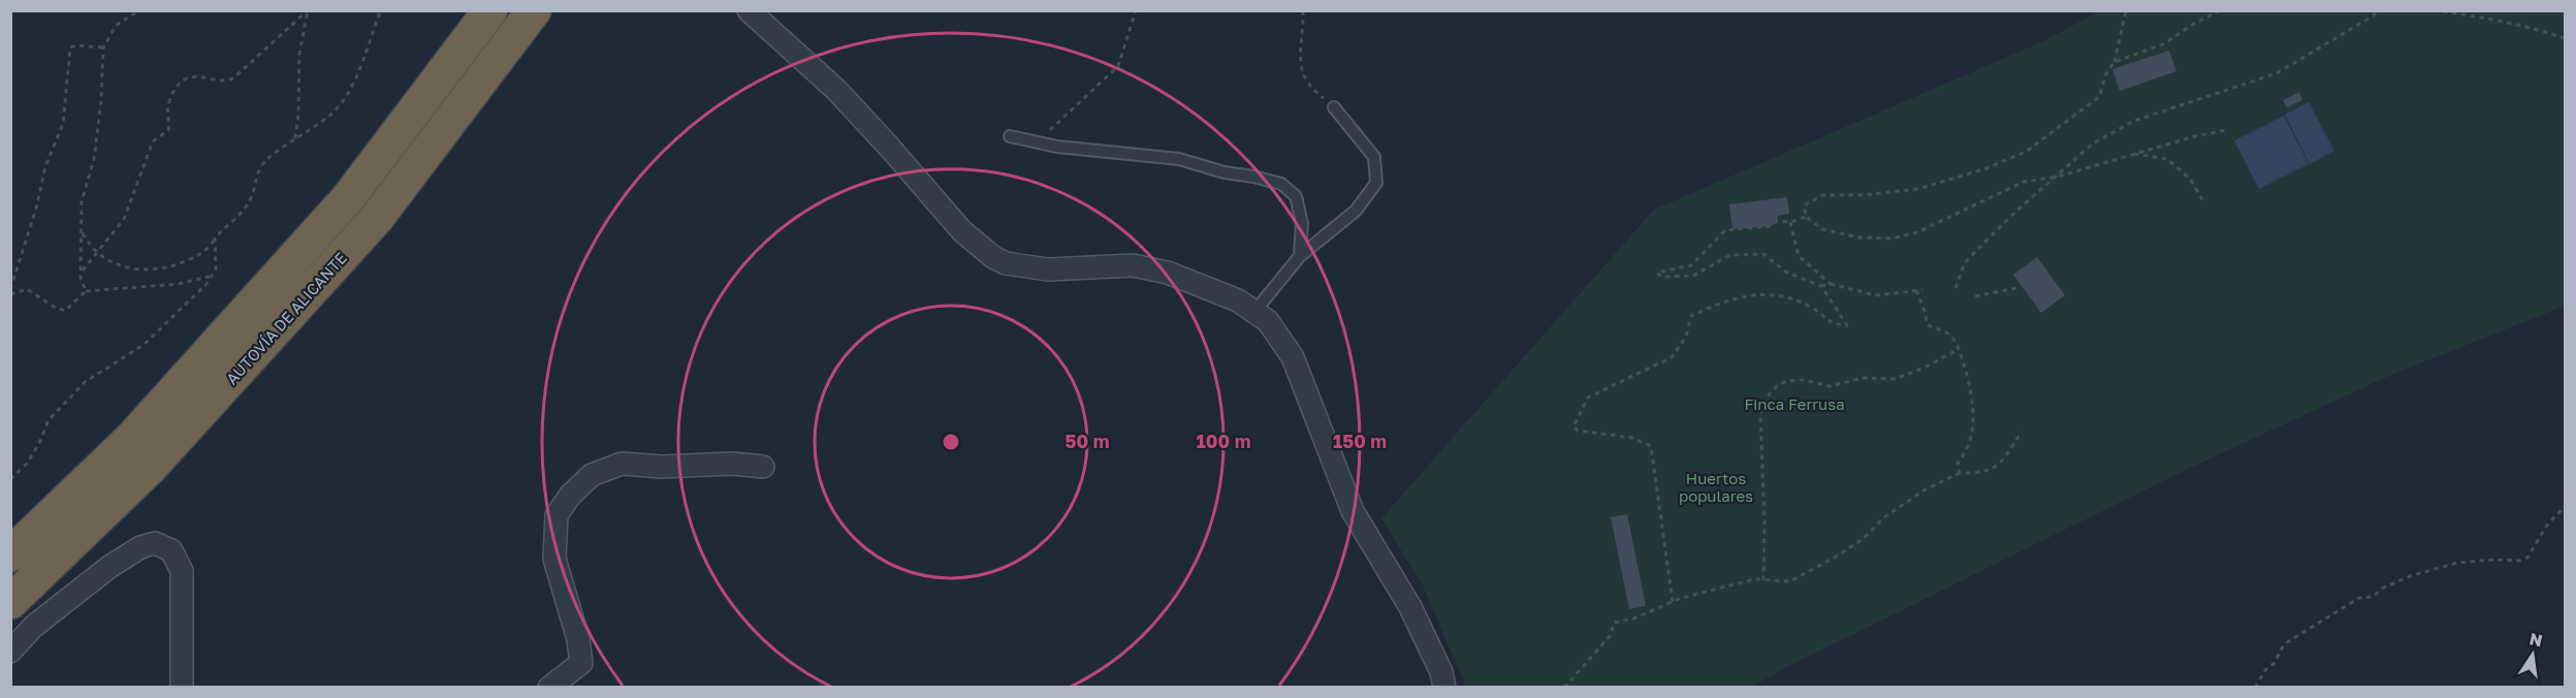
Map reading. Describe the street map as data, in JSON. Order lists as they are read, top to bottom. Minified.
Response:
{"streets":{"highway":["AUTOVÍA DE ALICANTE"]},"parks":["Finca Ferrusa","Huertos populares"],"north":"top","rings":["50 m","100 m","150 m"]}
